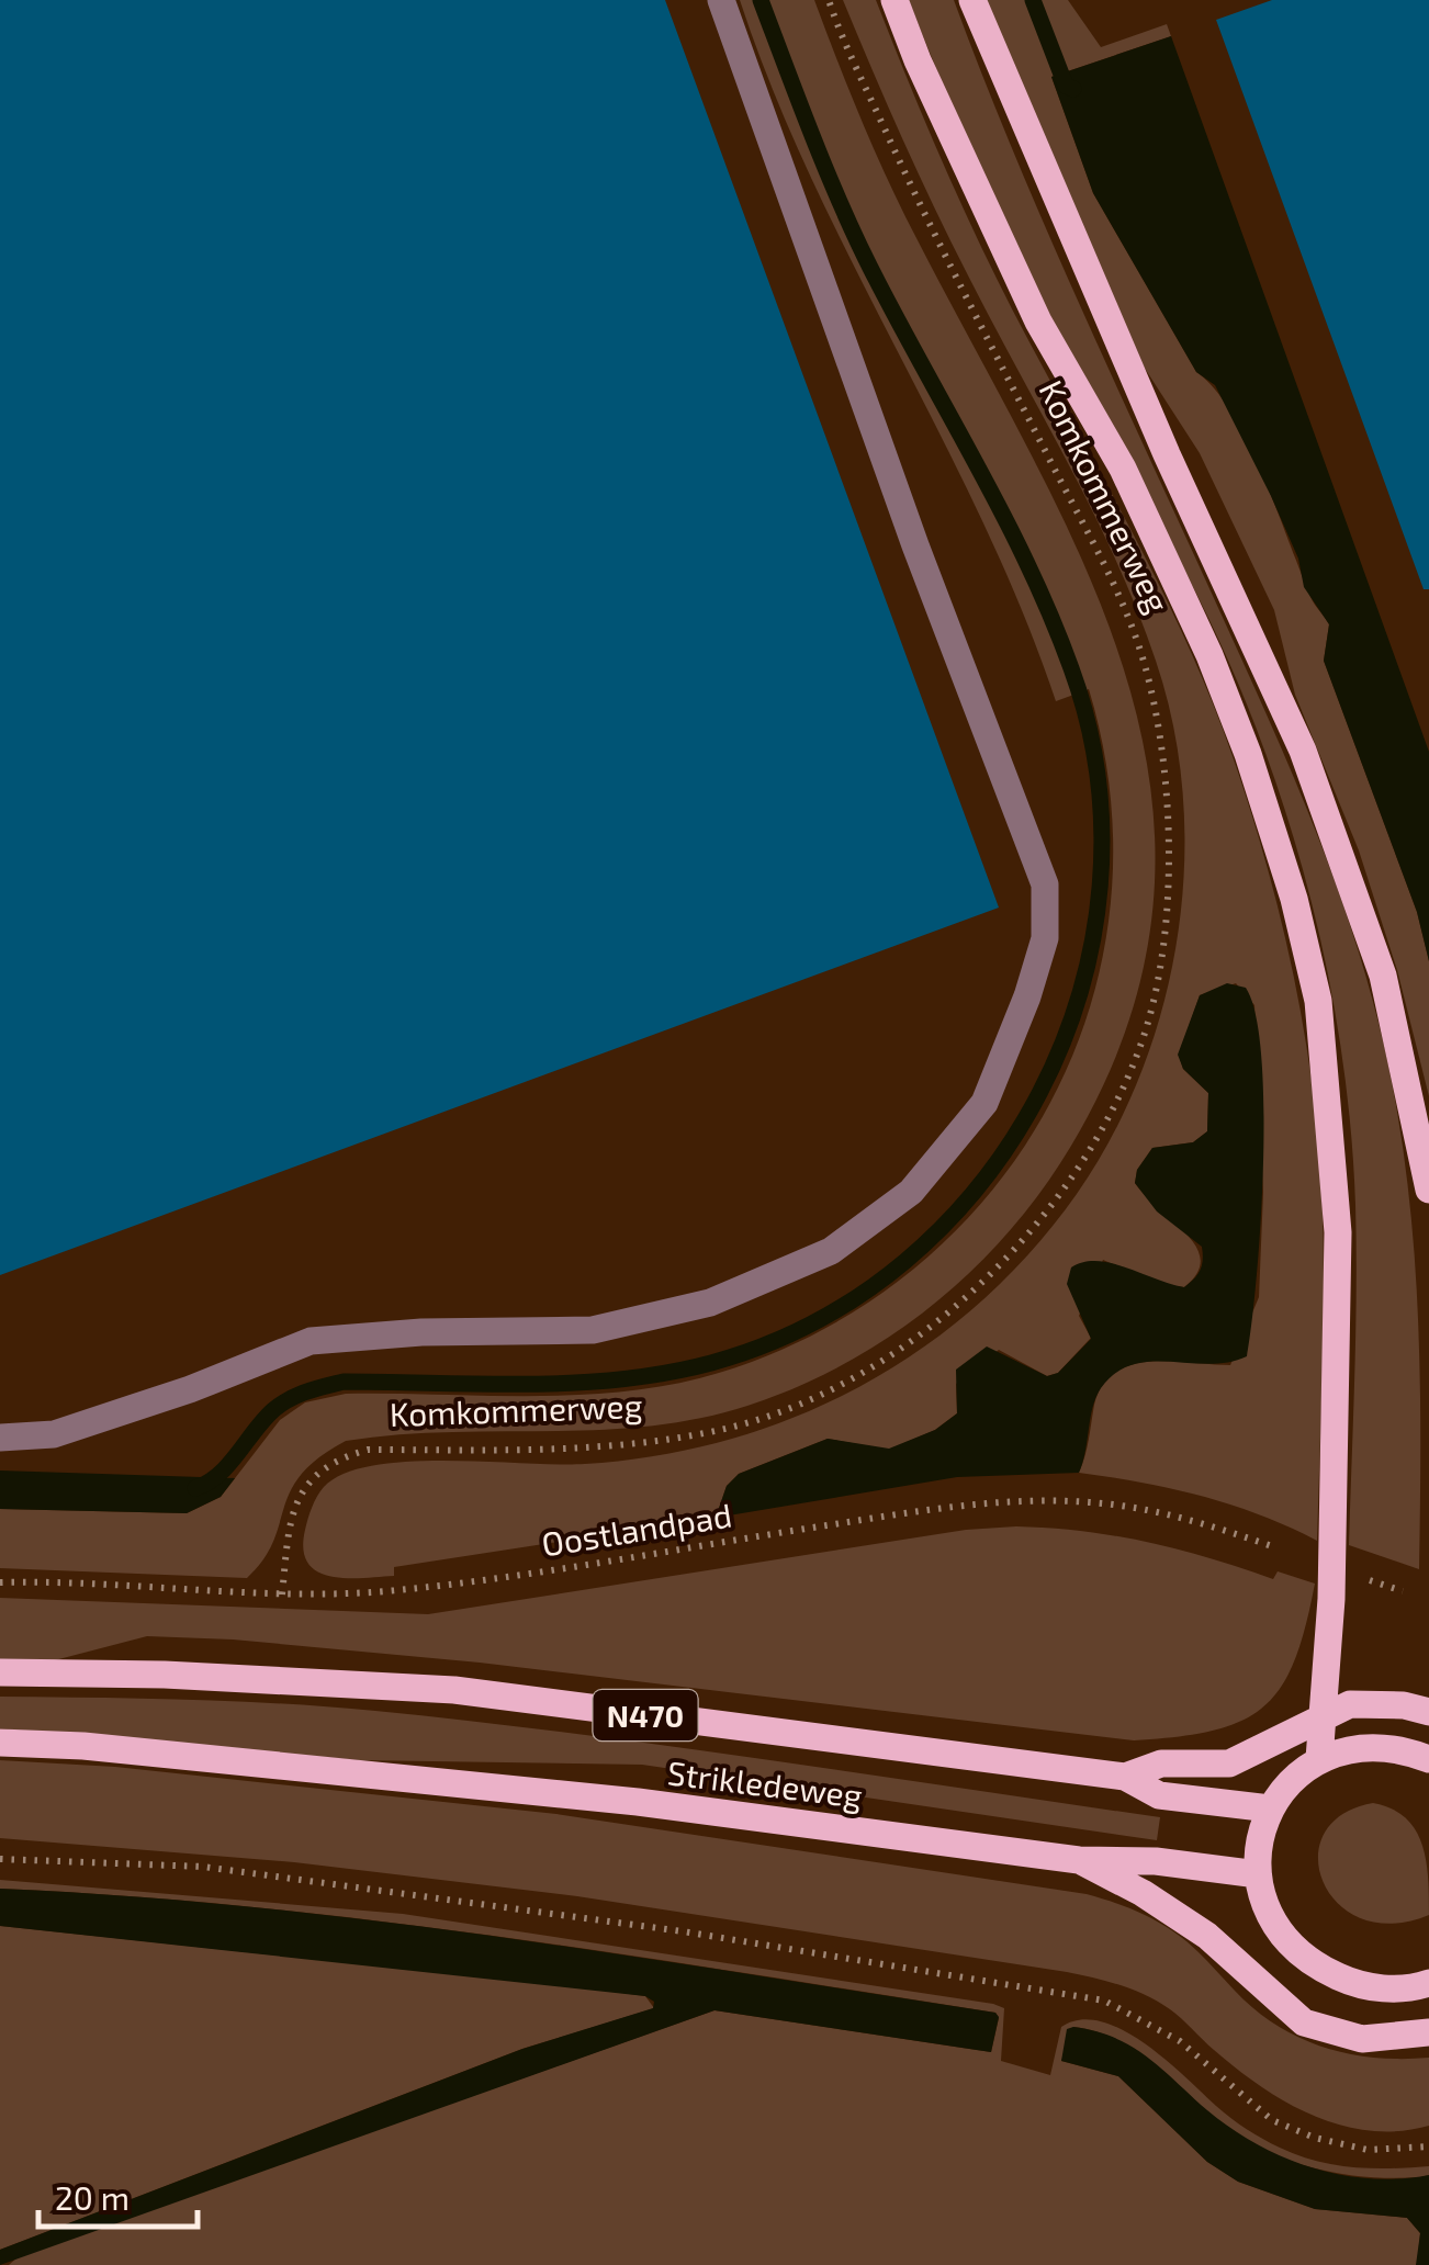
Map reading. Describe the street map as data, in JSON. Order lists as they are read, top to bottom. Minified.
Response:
{"streets":{"main road":["Komkommerweg","N470","Strikledeweg"],"path":["Oostlandpad"]},"crossings":[["Komkommerweg","Oostlandpad"],["Komkommerweg","N470"],["Komkommerweg","Strikledeweg"],["N470","Strikledeweg"]],"scale_bar":"20 m"}
